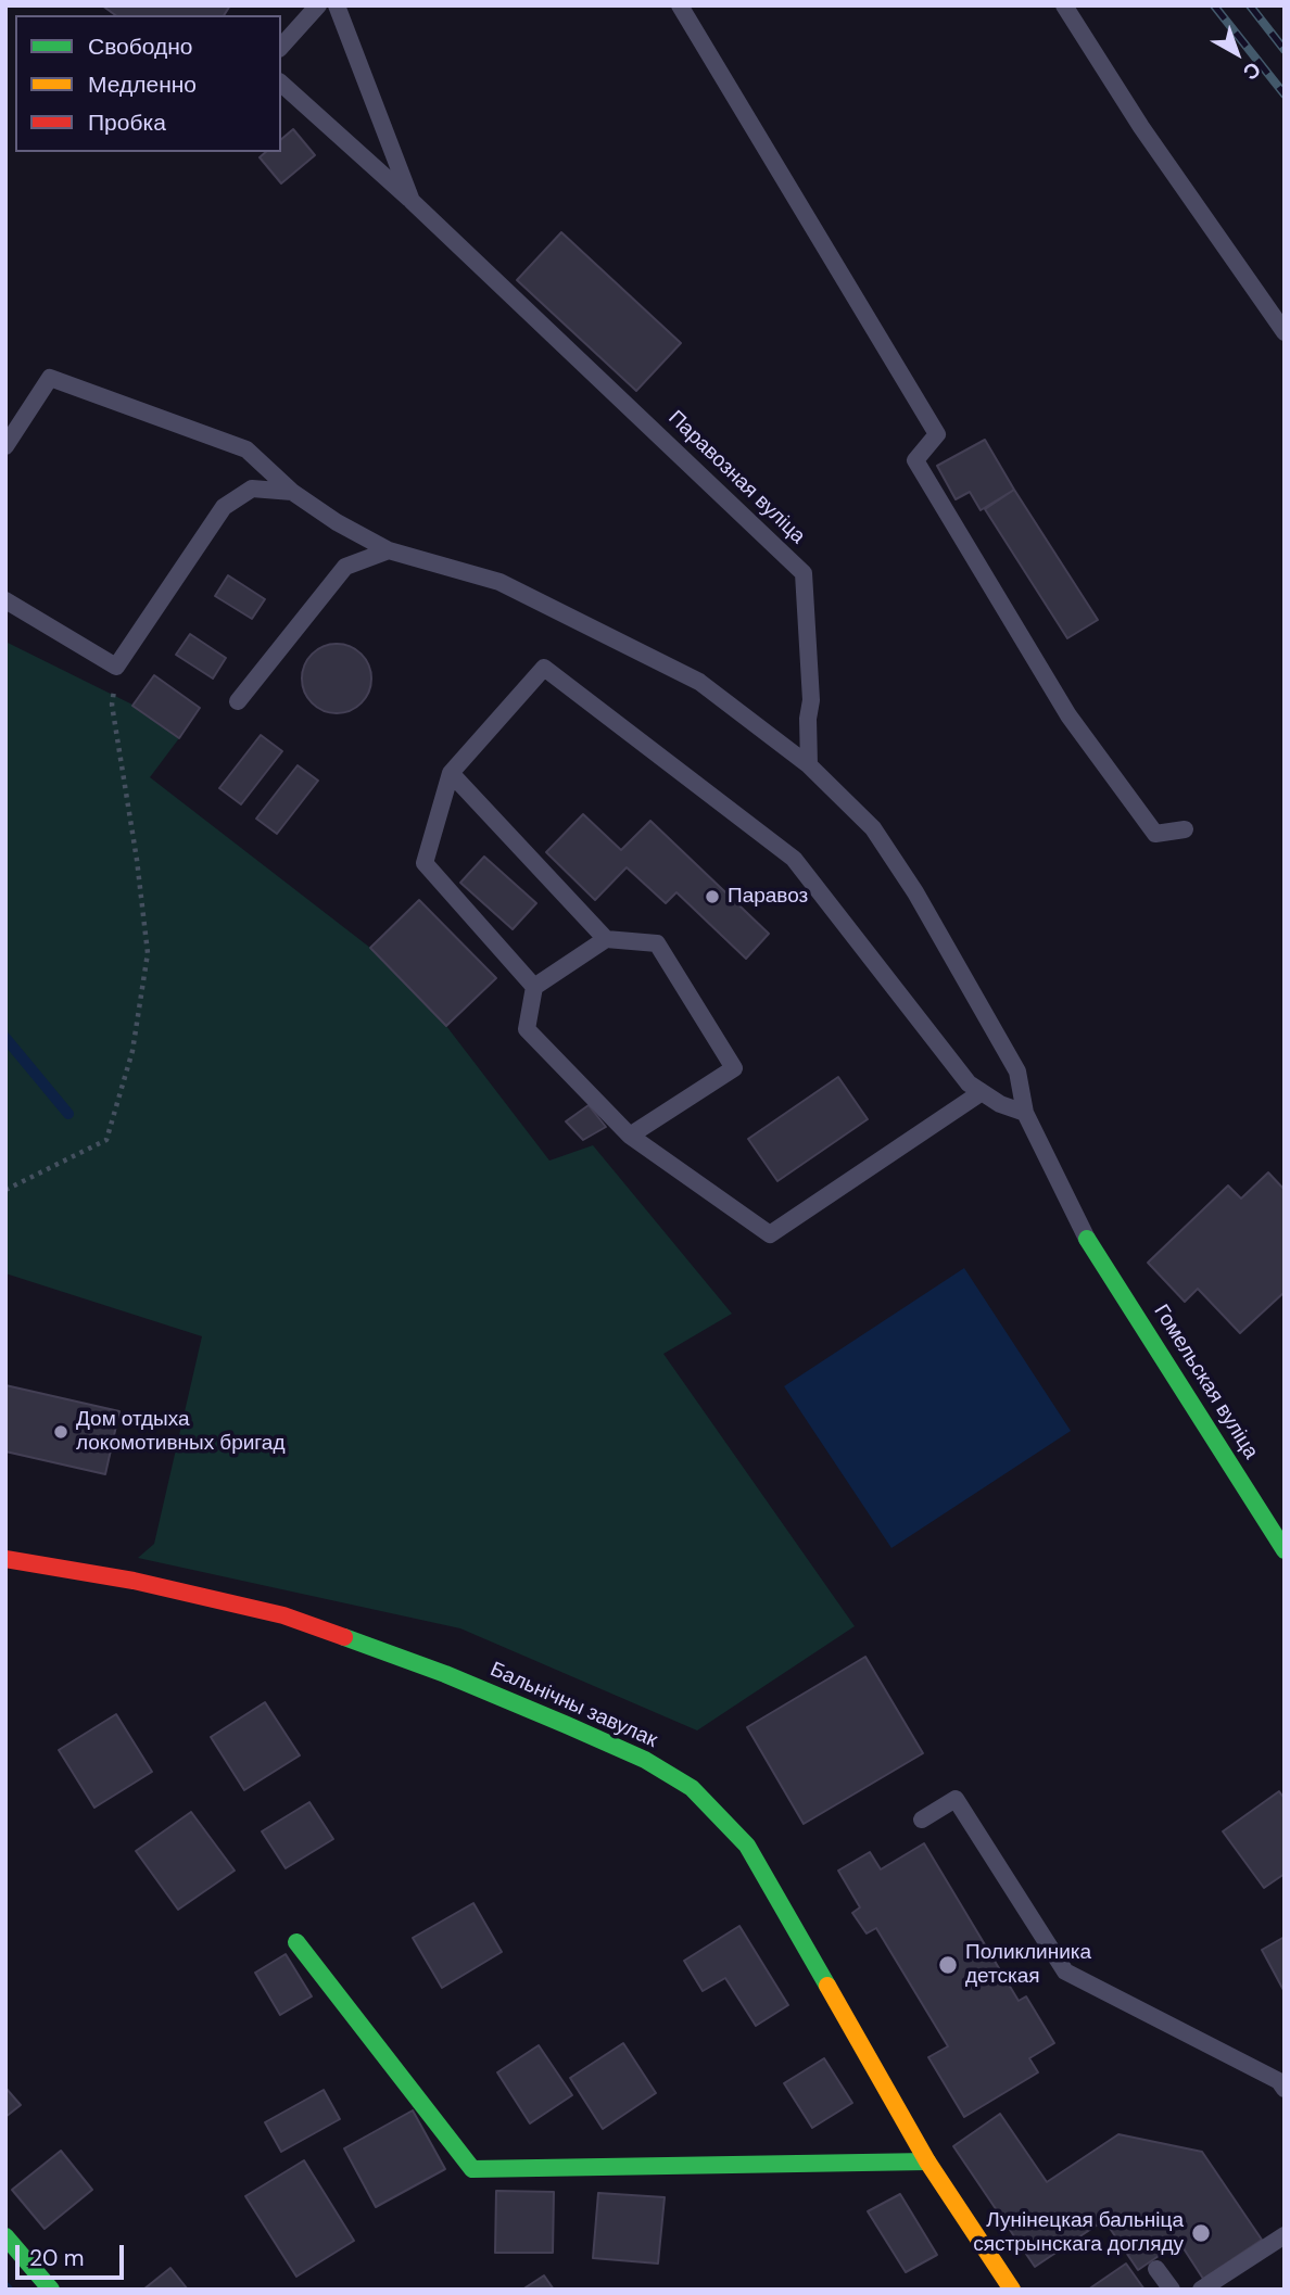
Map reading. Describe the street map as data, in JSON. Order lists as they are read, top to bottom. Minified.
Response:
{"streets":{"street":["Гомельская вуліца","Бальнічны завулак"],"lane":["Паравозная вуліца"]},"places":["Паравоз","Дом отдыха локомотивных бригад","Поликлиника детская","Лунінецкая бальніца сястрынскага догляду"],"legend":["Свободно","Медленно","Пробка"],"scale_bar":"20 m","north":"bottom right"}
